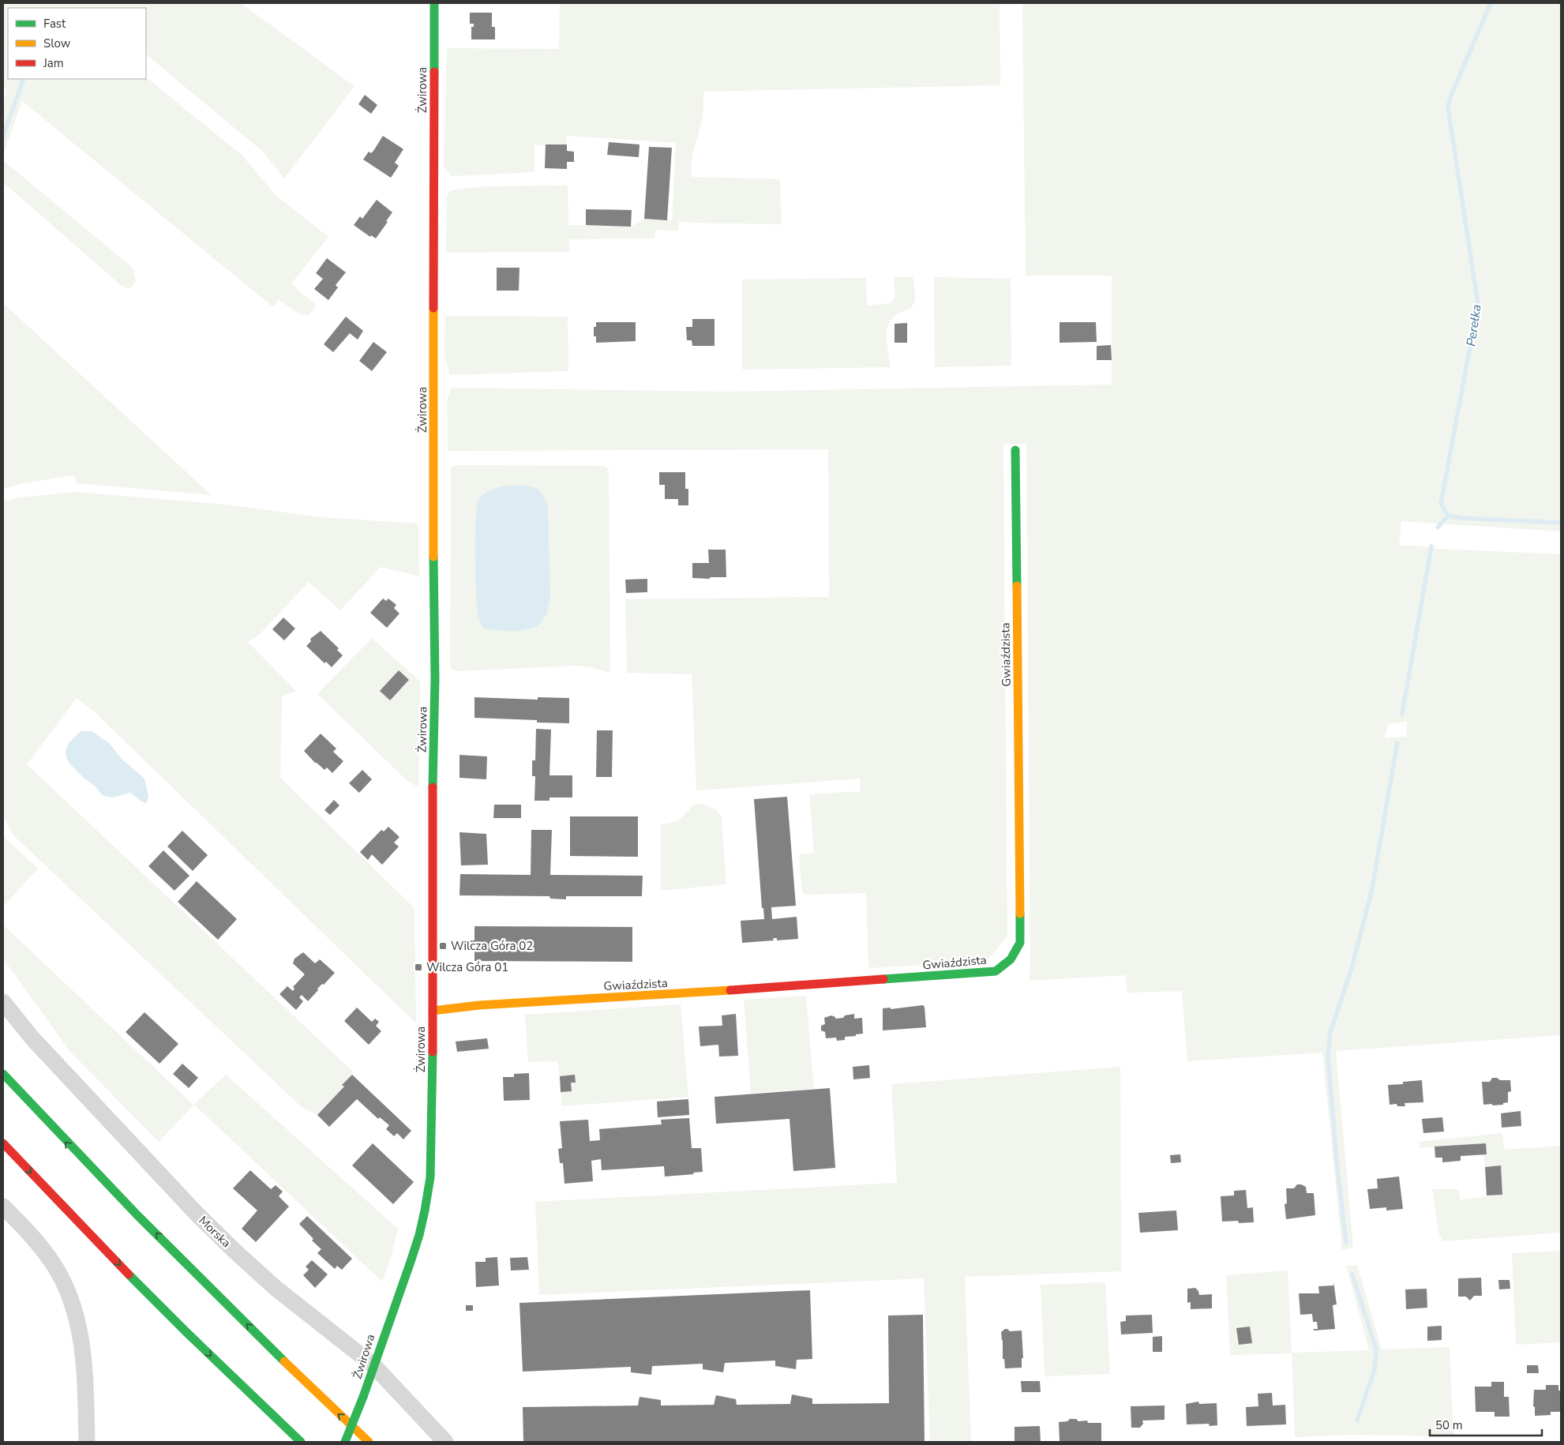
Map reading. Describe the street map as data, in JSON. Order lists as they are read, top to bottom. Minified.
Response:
{"streets":{"main road":["Żwirowa","Gwiaździsta"],"street":["Morska"]},"crossings":[["Żwirowa","Gwiaździsta"],["Żwirowa","Morska"]],"water":["Perełka"],"places":{"transit":["Wilcza Góra 02","Wilcza Góra 01"]},"legend":["Fast","Slow","Jam"],"scale_bar":"50 m"}
